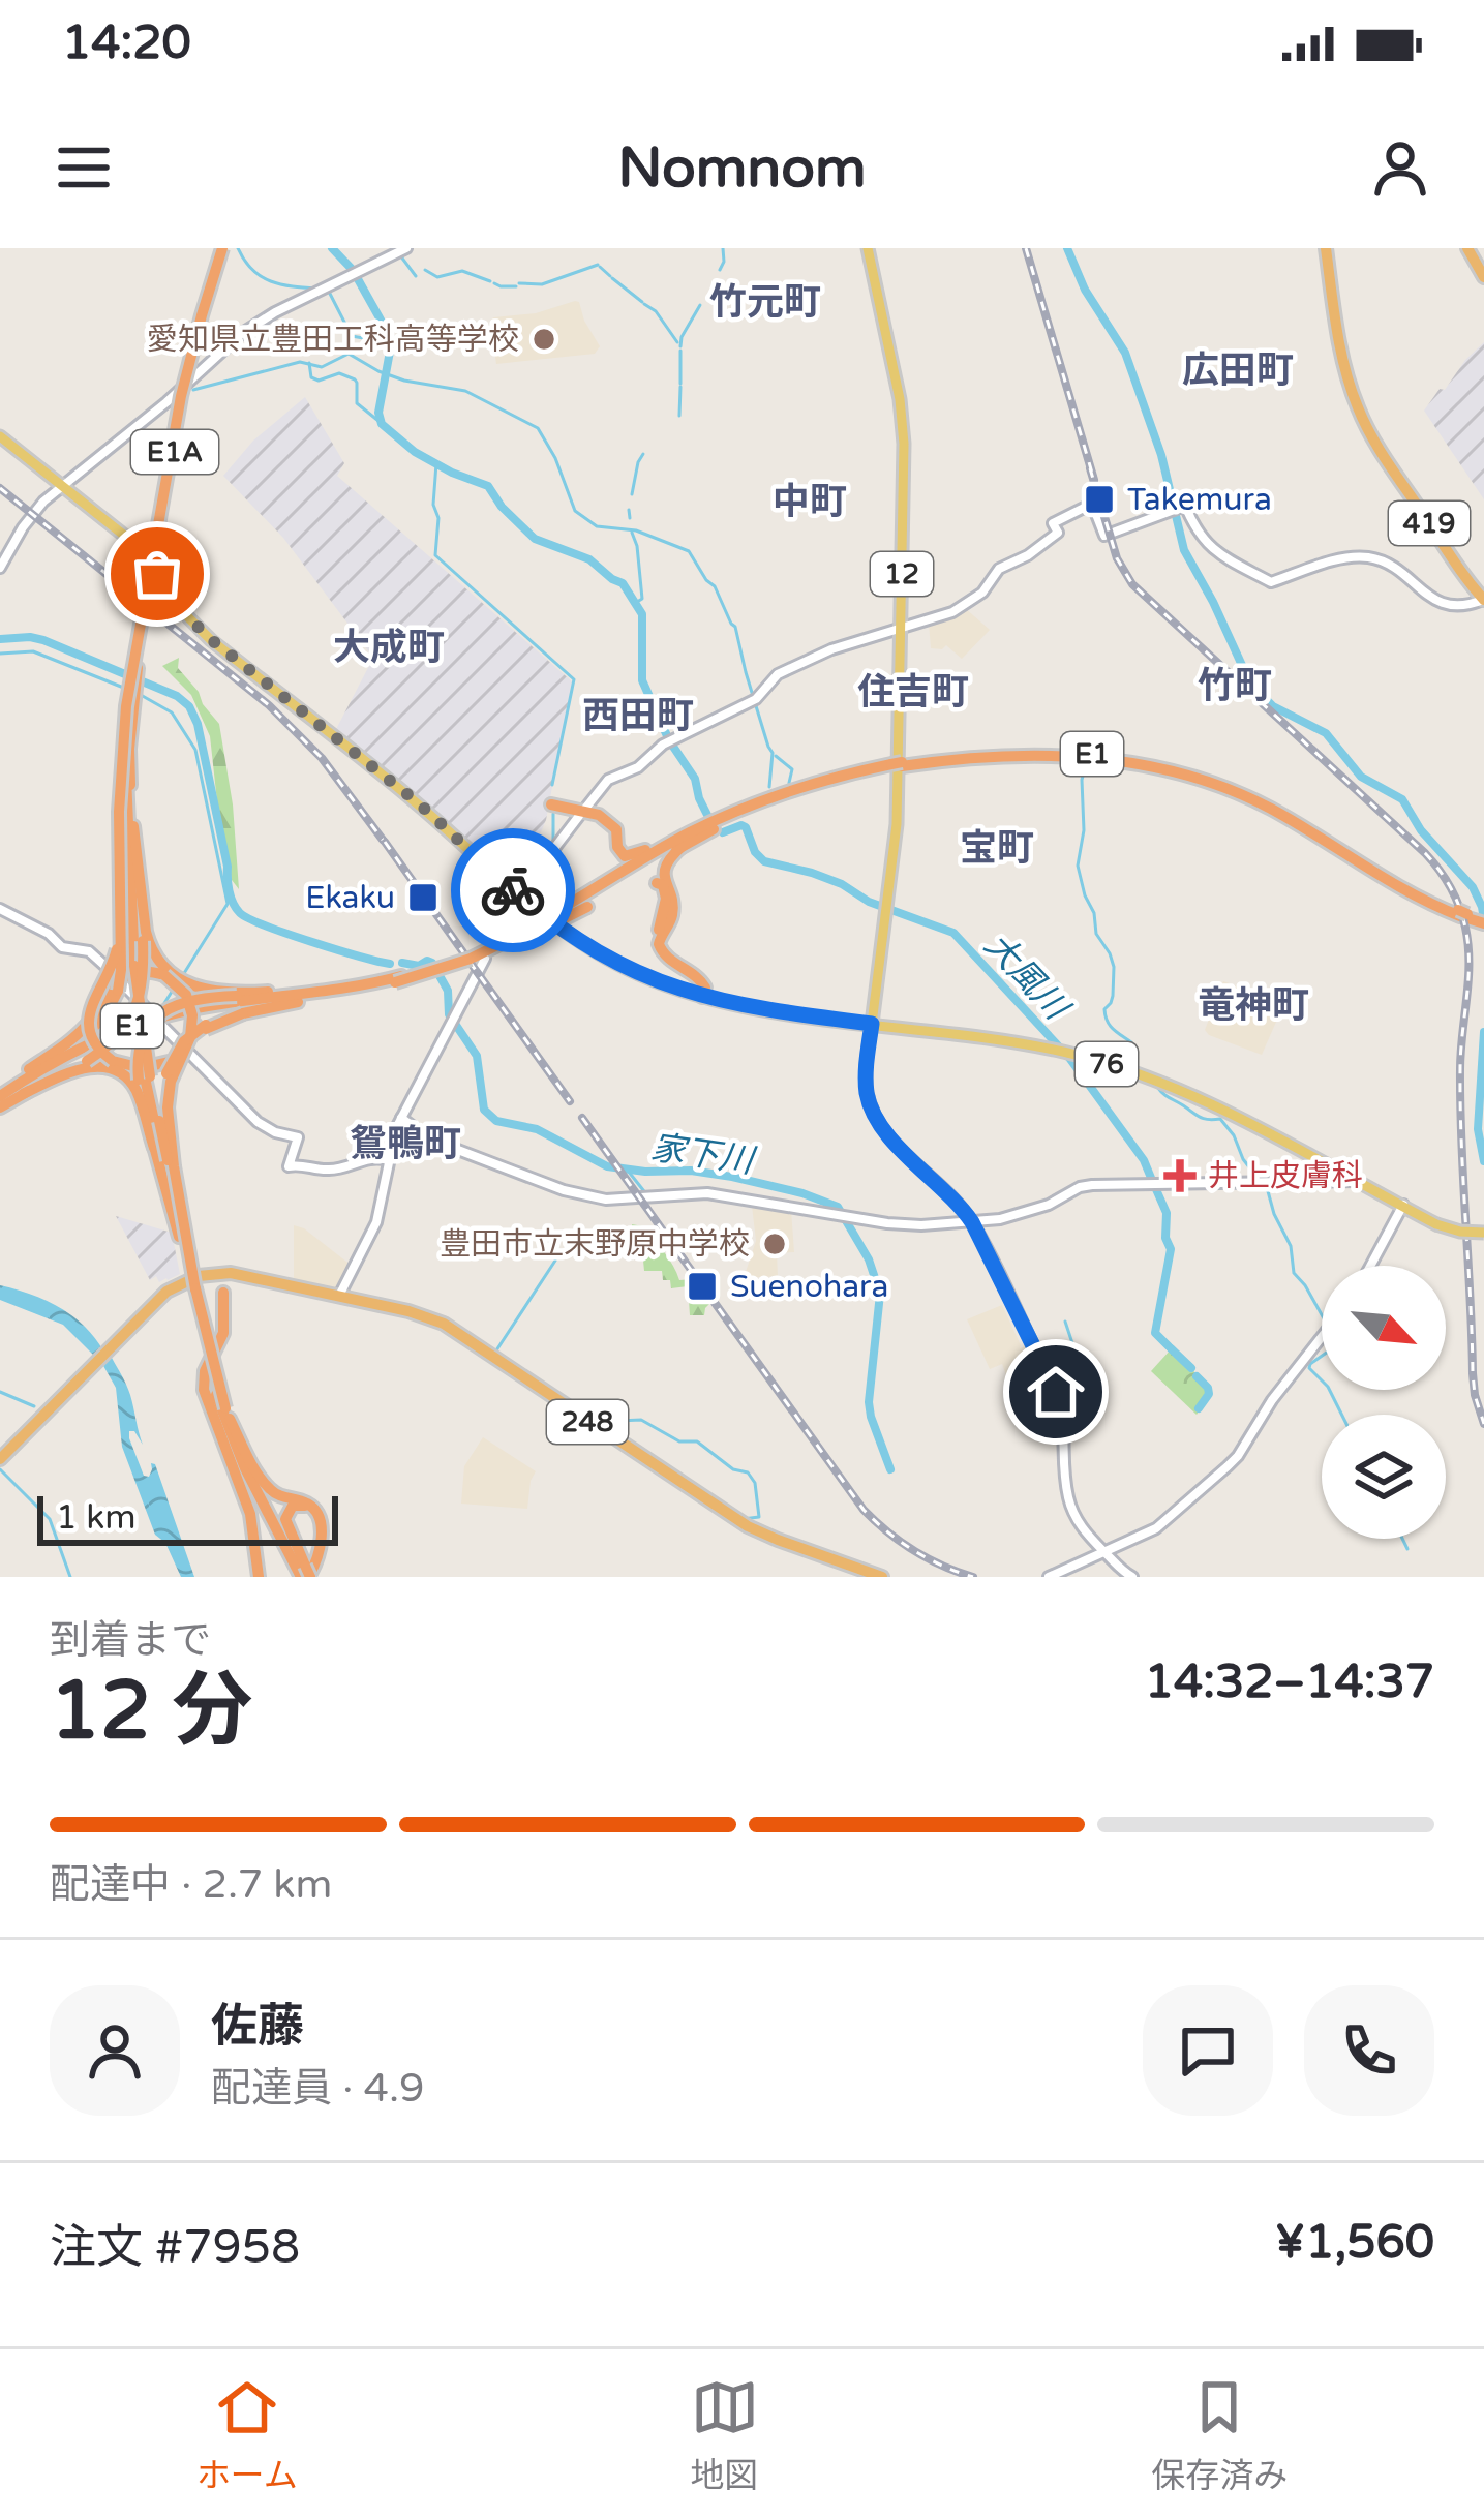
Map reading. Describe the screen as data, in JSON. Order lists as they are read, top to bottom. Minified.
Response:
{"streets":{"highway":["E1A","419","E1","248"],"main road":["12","76"]},"crossings":[["E1A","248"],["12","76"]],"districts":["竹元町","広田町","中町","大成町","竹町","住吉町","西田町","宝町","竜神町","鴛鴨町"],"water":["大風川","家下川"],"places":{"other":["愛知県立豊田工科高等学校","豊田市立末野原中学校"],"transit":["Takemura","Ekaku","Suenohara"],"health":["井上皮膚科"]},"scale_bar":"1 km","north":"bottom right","page":{"status":"14:20","header":"Nomnom","scale":"1 km","heading":["12 分","到着まで","14:32–14:37"],"panel":["佐藤","配達員 · 4.9","注文 #7958","¥1,560"],"bar":"配達中 · 2.7 km","tabs":["ホーム","地図","保存済み"]}}
